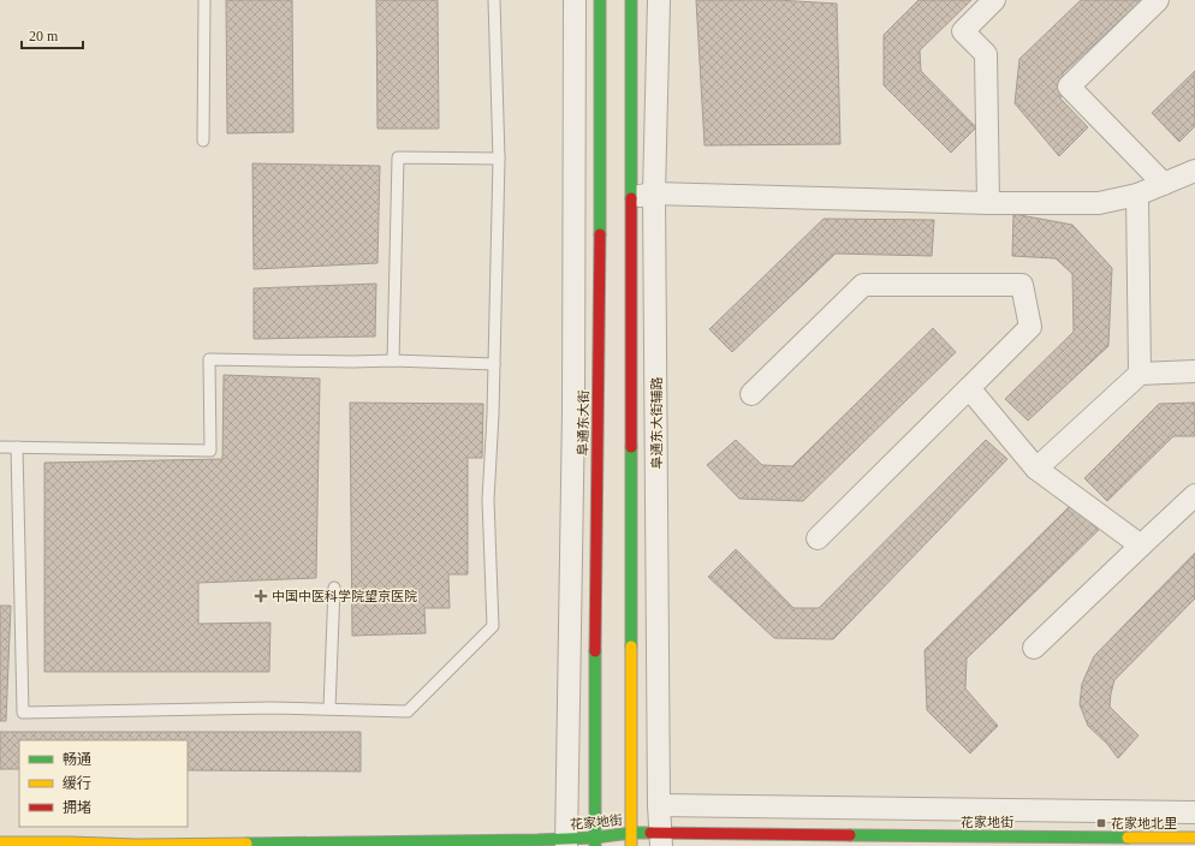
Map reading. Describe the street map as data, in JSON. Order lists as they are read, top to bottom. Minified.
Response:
{"streets":{"main road":["阜通东大街","花家地街"],"street":["阜通东大街辅路"]},"crossings":[["阜通东大街","花家地街"],["阜通东大街辅路","花家地街"]],"places":{"health":["中国中医科学院望京医院"],"transit":["花家地北里"]},"legend":["畅通","缓行","拥堵"],"scale_bar":"20 m"}
